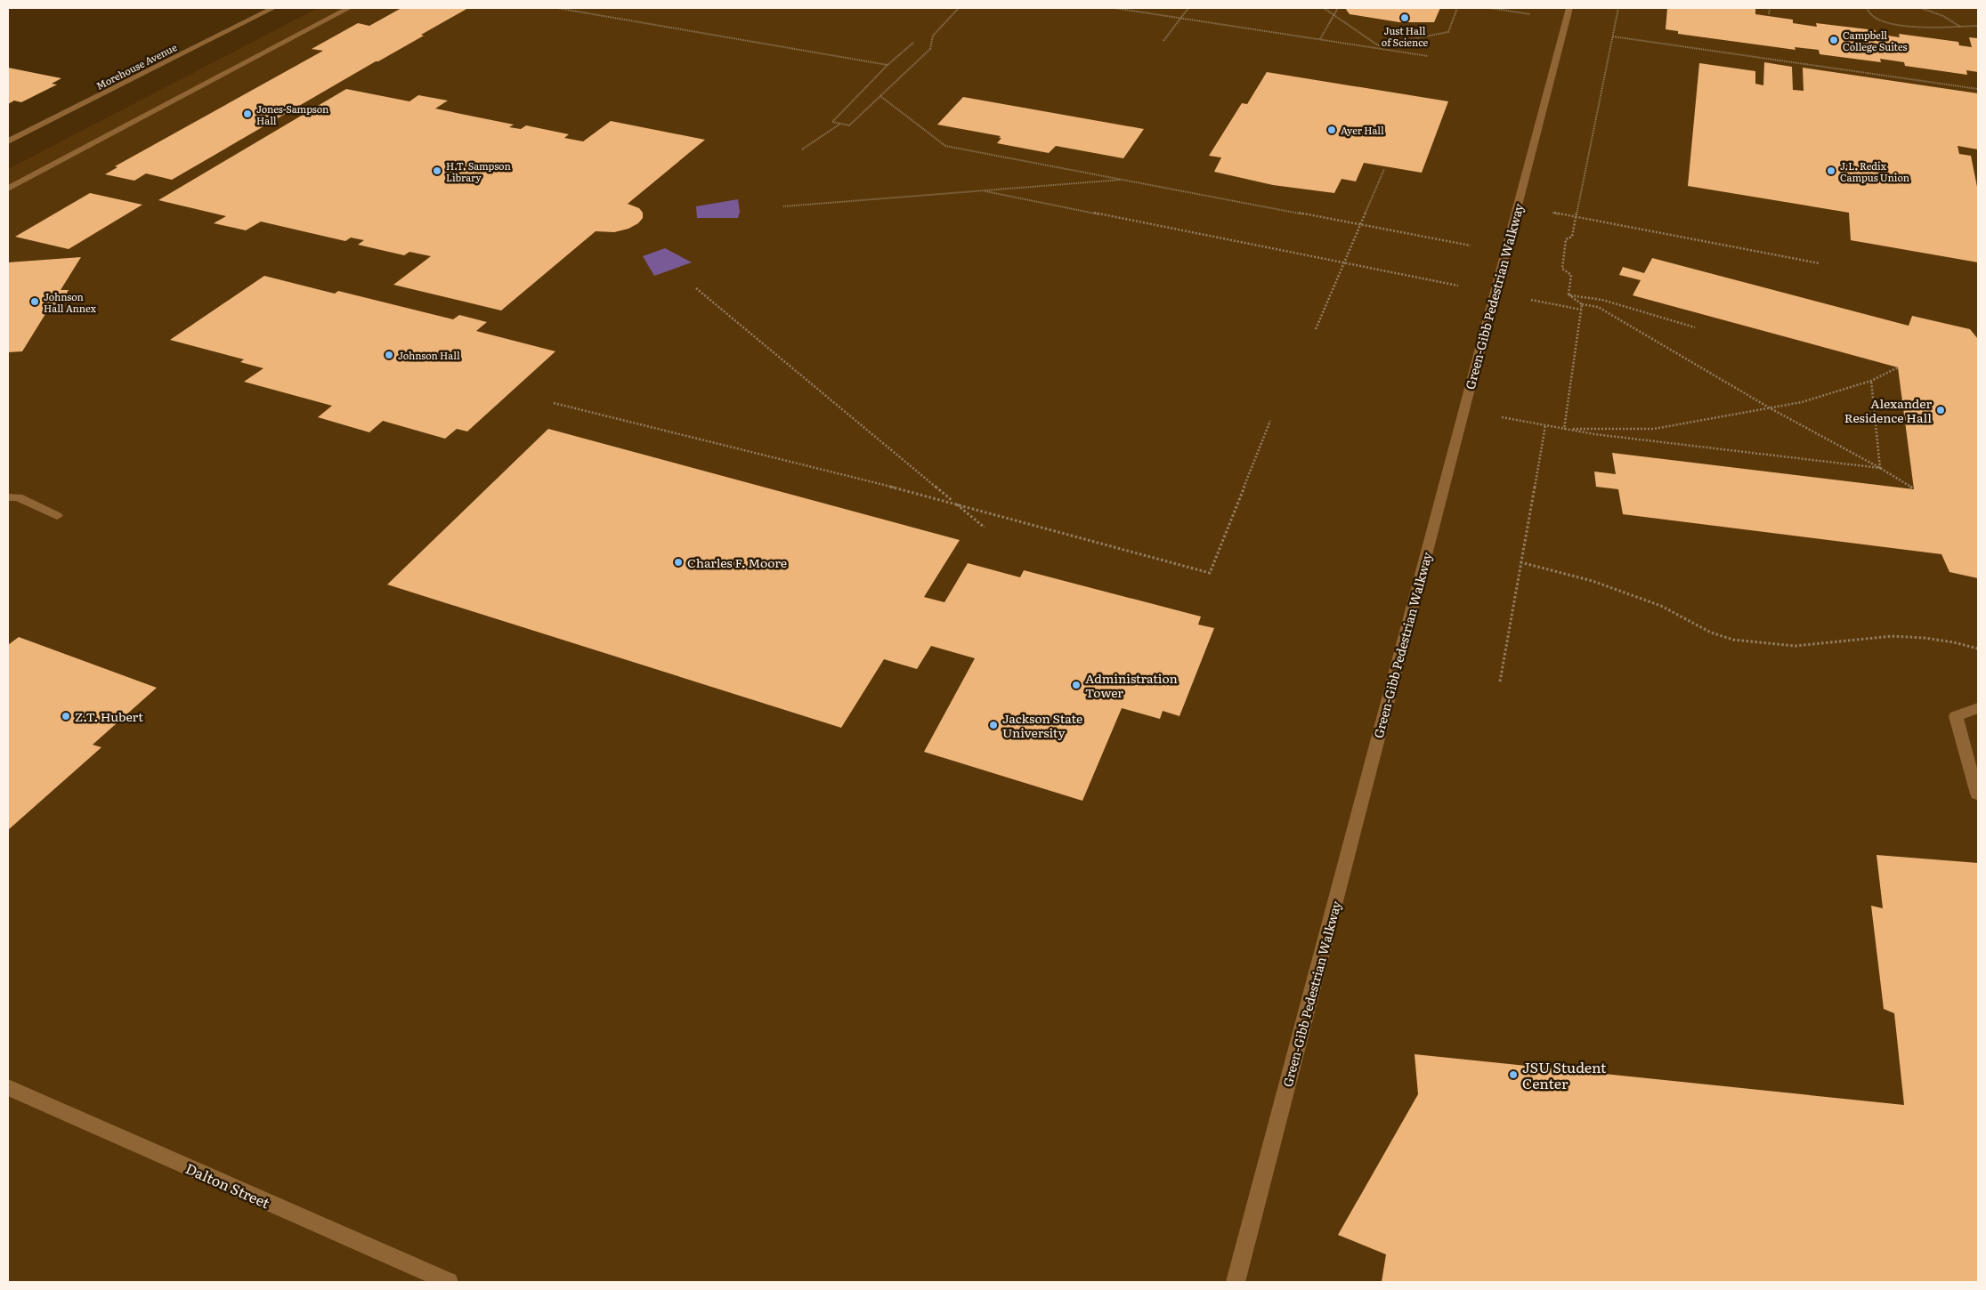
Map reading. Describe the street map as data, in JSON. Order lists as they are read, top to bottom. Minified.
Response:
{"streets":{"street":["Morehouse Avenue","Green-Gibb Pedestrian Walkway","Dalton Street"]},"places":["Just Hall of Science","Campbell College Suites","Jones-Sampson Hall","Ayer Hall","H.T. Sampson Library","J.L. Redix Campus Union","Johnson Hall Annex","Johnson Hall","Alexander Residence Hall","Charles F. Moore","Administration Tower","Z.T. Hubert","Jackson State University","JSU Student Center"]}
